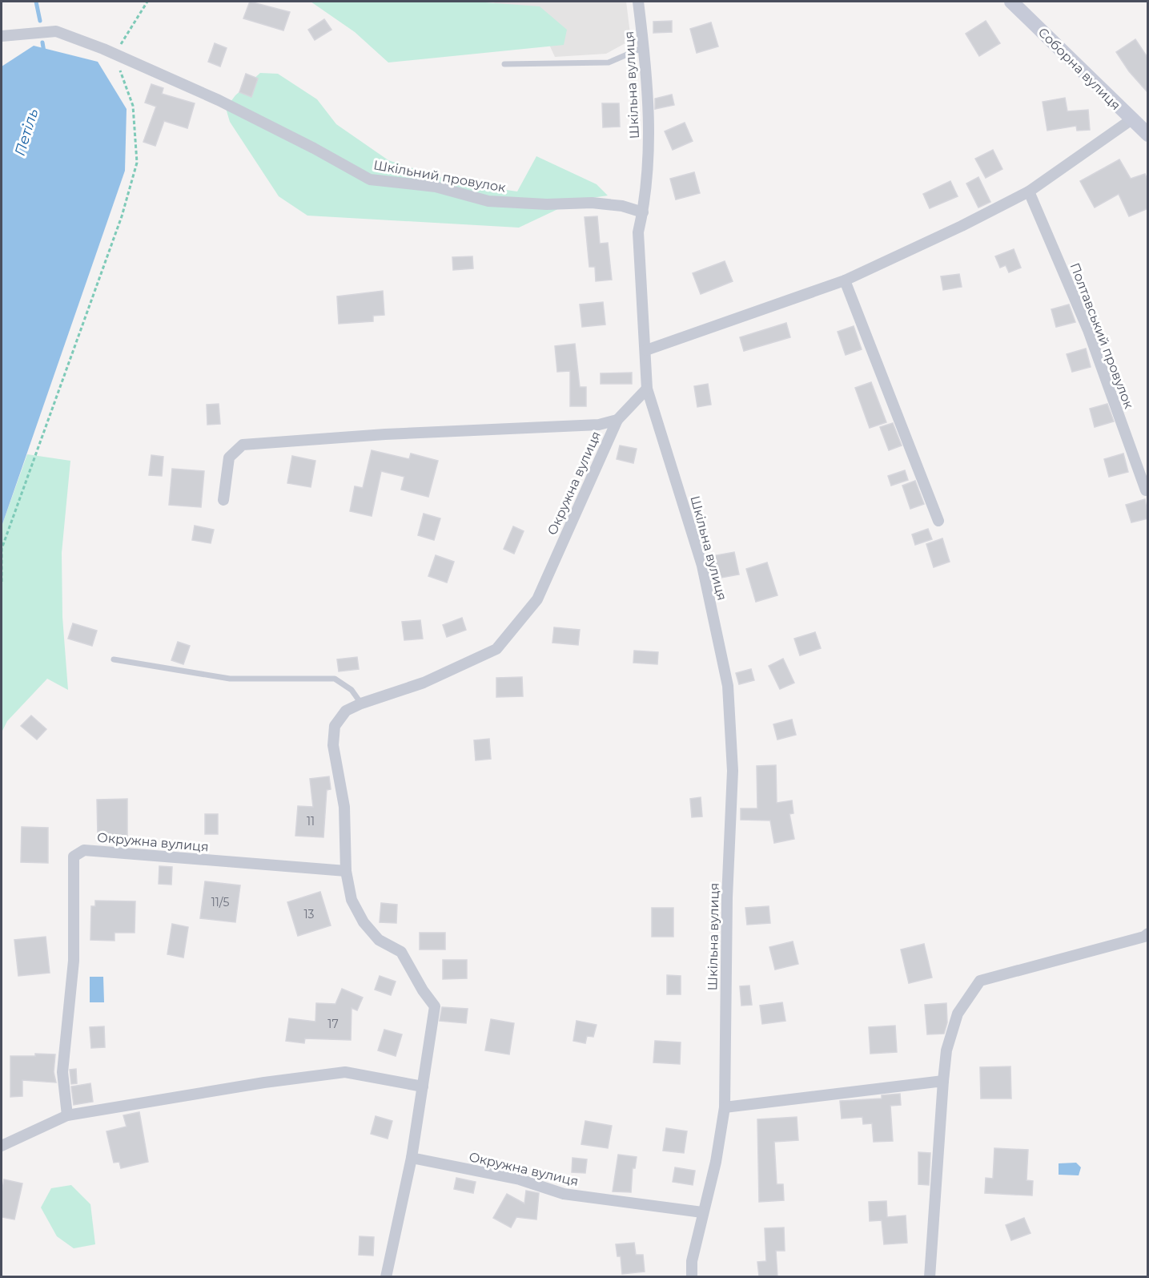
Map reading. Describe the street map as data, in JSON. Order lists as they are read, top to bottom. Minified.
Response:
{"streets":{"street":["Соборна вулиця","Шкільна вулиця","Шкільний провулок","Полтавський провулок","Окружна вулиця"]},"crossings":[["Шкільна вулиця","Шкільний провулок"],["Шкільна вулиця","Окружна вулиця"]],"water":["Петіль"],"house_numbers":["11","11/5","13","17"]}
